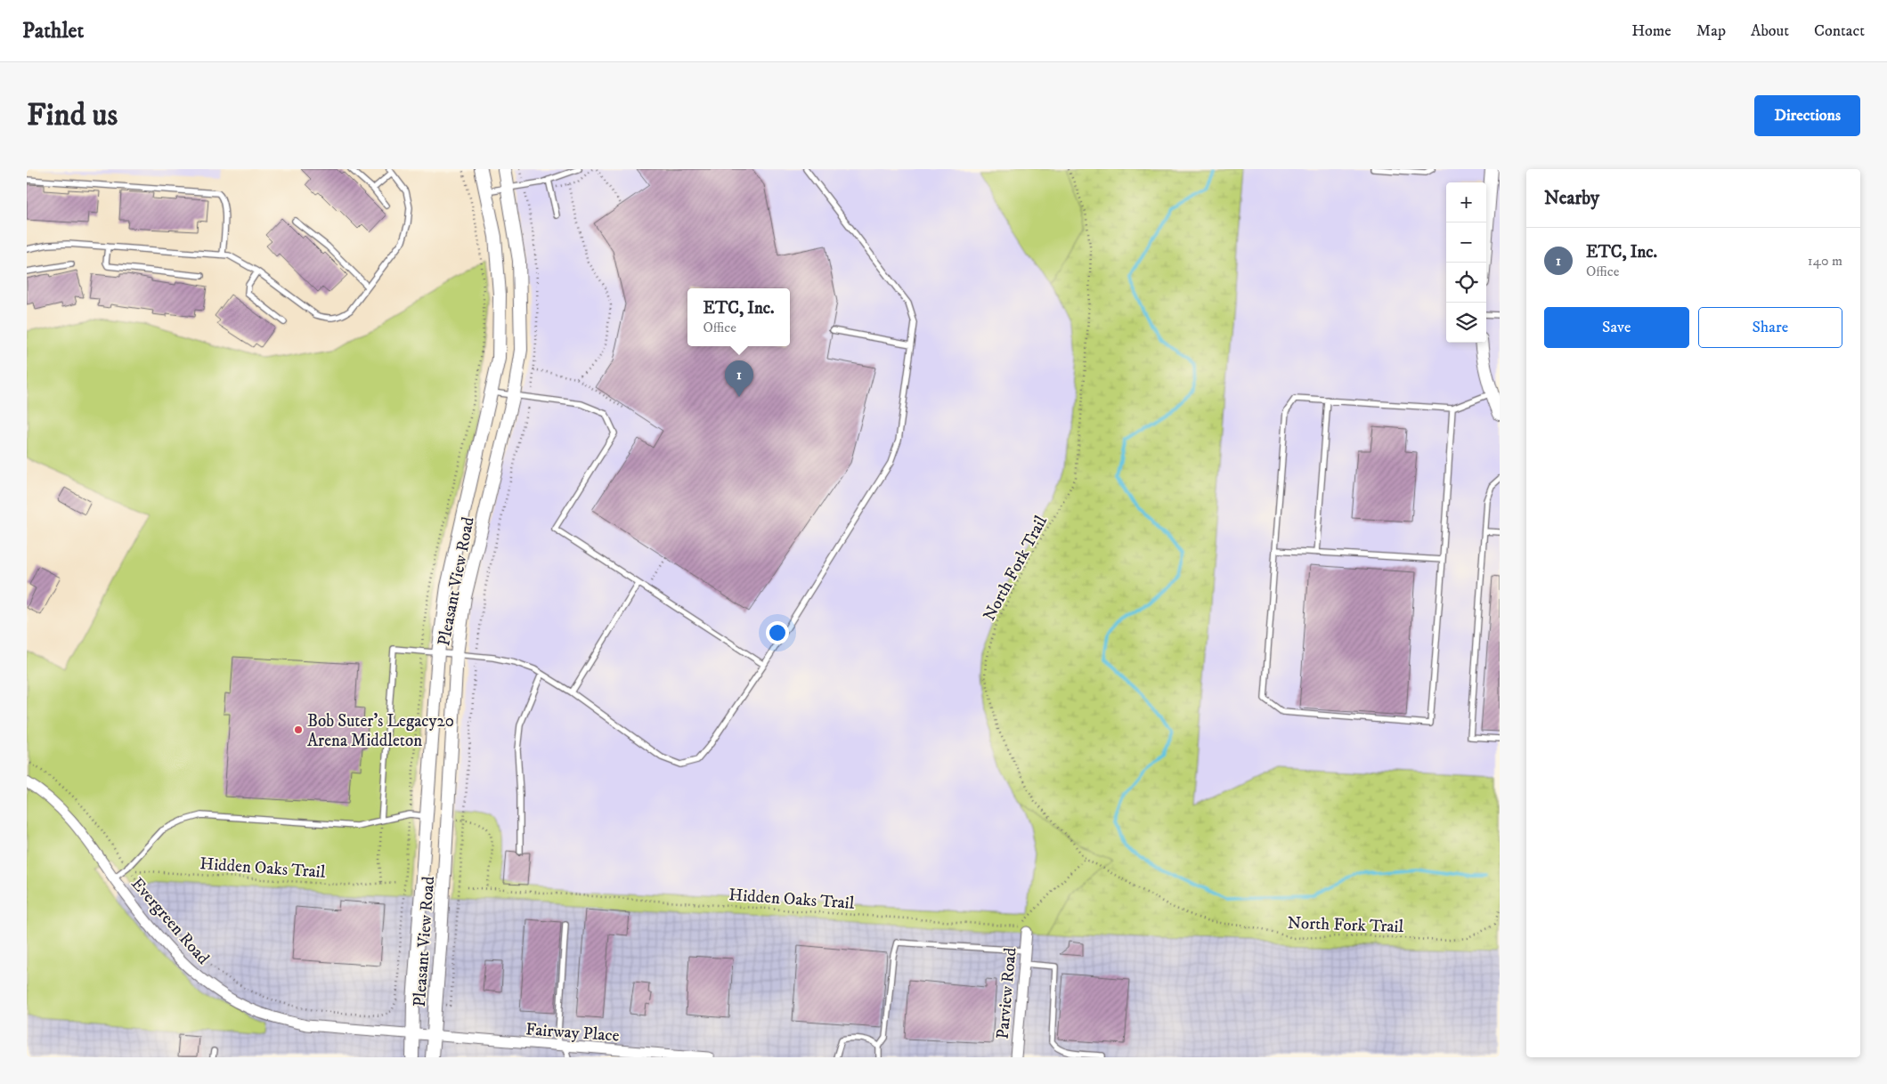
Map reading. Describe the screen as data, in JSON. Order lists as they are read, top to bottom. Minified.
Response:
{"streets":{"street":["Pleasant View Road","Evergreen Road","Parview Road","Fairway Place"],"path":["North Fork Trail","Hidden Oaks Trail"]},"crossings":[["North Fork Trail","Hidden Oaks Trail"],["Pleasant View Road","Evergreen Road"],["Pleasant View Road","Fairway Place"],["Evergreen Road","Fairway Place"]],"places":["Bob Suter's Legacy20 Arena Middleton"],"page":{"header":"Pathlet","nav":["Home","Map","About","Contact"],"buttons":["Directions",["Save","Share"]],"title":"Find us","heading":"Nearby","map_buttons":["+","−"],"list":[{"mark":"1","name":"ETC, Inc.","note":"Office","value":"140 m"}],"popup":["ETC, Inc.","Office"],"pins":"1"}}
